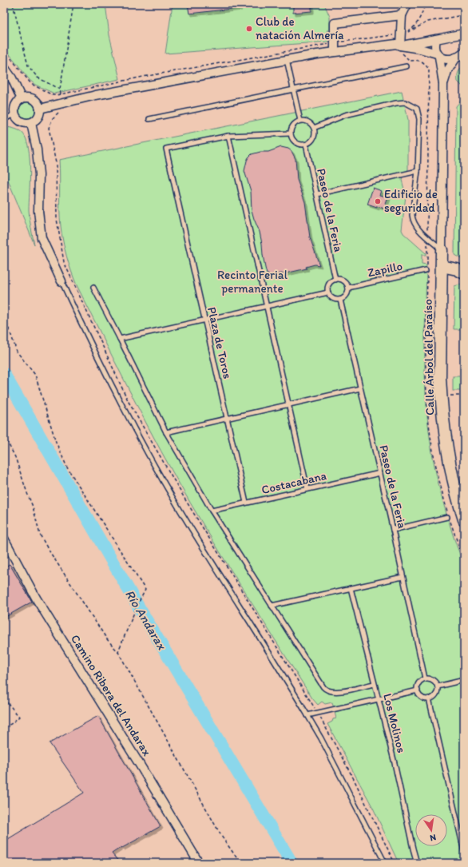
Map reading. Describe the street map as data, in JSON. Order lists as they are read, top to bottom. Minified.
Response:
{"streets":{"street":["Calle Árbol del Paraíso","Camino Ribera del Andarax"],"lane":["Paseo de la Feria","Zapillo","Plaza de Toros","Costacabana","Los Molinos"]},"crossings":[["Paseo de la Feria","Zapillo"],["Paseo de la Feria","Costacabana"],["Plaza de Toros","Costacabana"]],"water":["Río Andarax"],"parks":["Recinto Ferial permanente"],"places":["Club de natación Almería","Edificio de seguridad"],"north":"bottom"}
